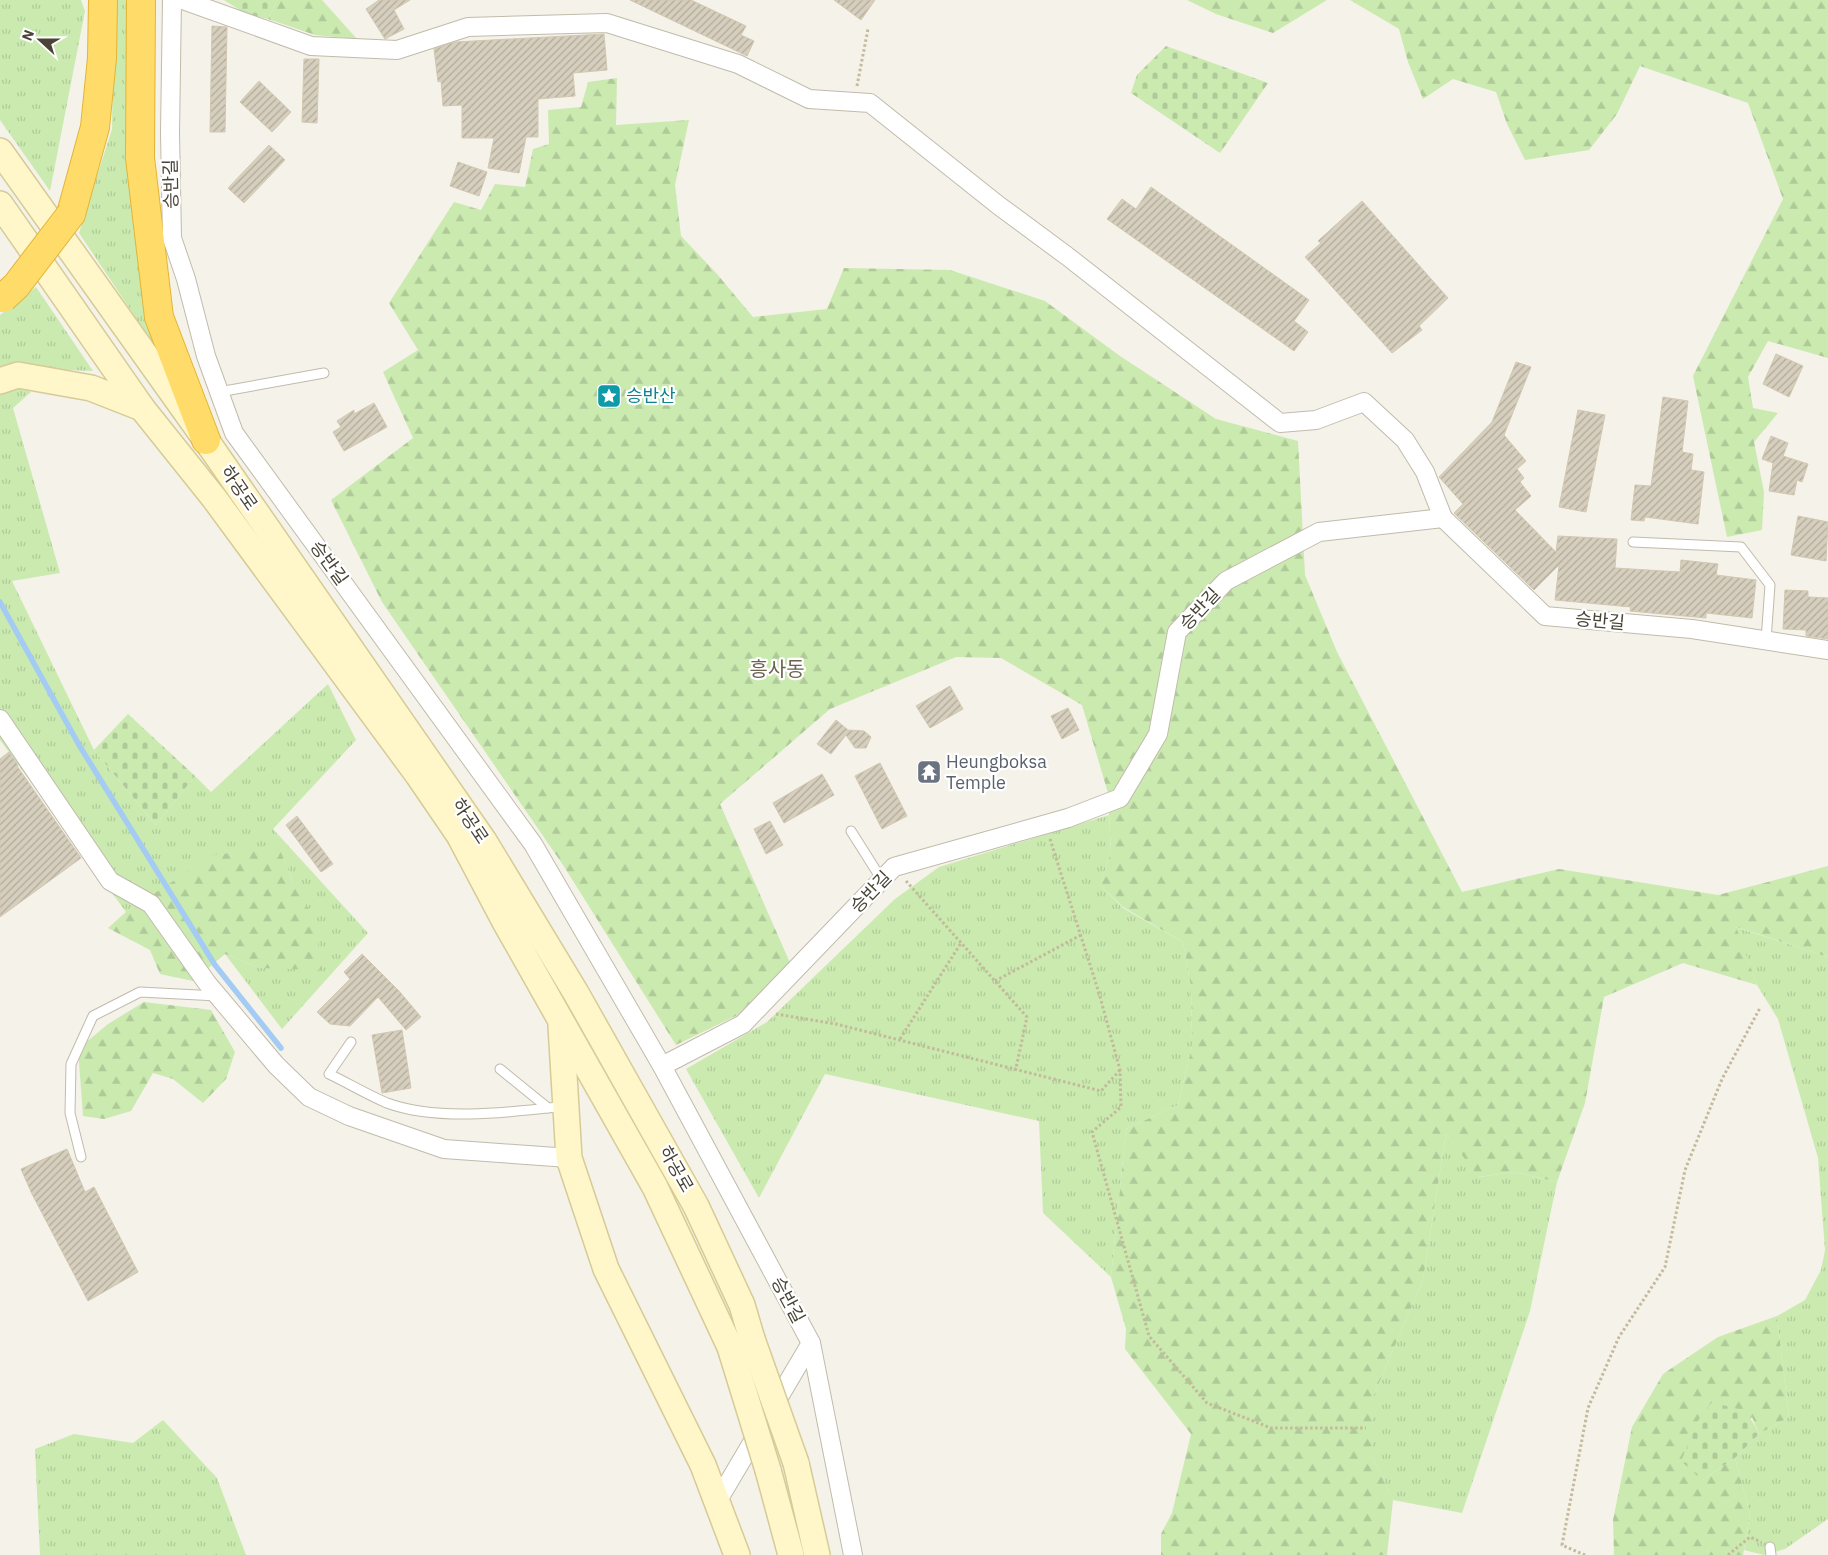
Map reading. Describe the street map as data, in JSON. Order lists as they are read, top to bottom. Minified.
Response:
{"streets":{"street":["승반길","하공로"]},"districts":["흥사동"],"places":{"place":["승반산"],"temple":["Heungboksa Temple"]},"north":"left"}
